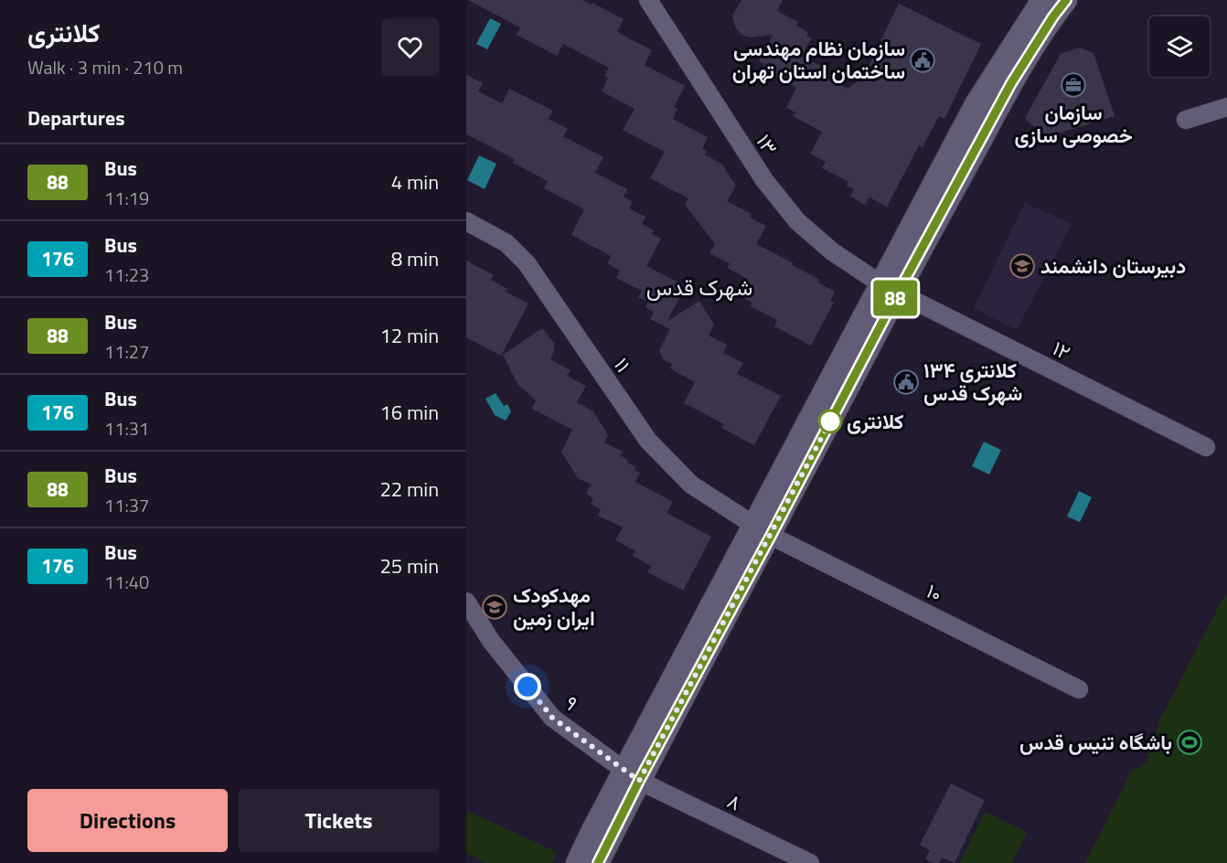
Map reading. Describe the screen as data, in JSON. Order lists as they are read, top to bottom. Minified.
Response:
{"streets":{"street":["۱۳","۱۲","۱۱","۱۰","۹","۸"]},"crossings":[["۱۳","۱۲"],["۱۱","۱۰"],["۹","۸"]],"districts":["شهرک قدس"],"places":{"public building":["سازمان نظام مهندسی ساختمان استان تهران","کلانتری ۱۳۴ شهرک قدس"],"office":["سازمان خصوصی سازی"],"school or university":["دبیرستان دانشمند","مهدکودک ایران زمین"],"other":["کلانتری"],"sports":["باشگاه تنیس قدس"]},"lines":["bus line 88"],"page":{"heading":[["کلانتری","Walk · 3 min · 210 m"],"Departures"],"on_map":"88","list":[{"mark":"88","name":"Bus","note":"11:19","value":"4 min"},{"mark":"176","name":"Bus","note":"11:23","value":"8 min"},{"mark":"88","name":"Bus","note":"11:27","value":"12 min"},{"mark":"176","name":"Bus","note":"11:31","value":"16 min"},{"mark":"88","name":"Bus","note":"11:37","value":"22 min"},{"mark":"176","name":"Bus","note":"11:40","value":"25 min"}],"buttons":["Directions","Tickets"]}}
